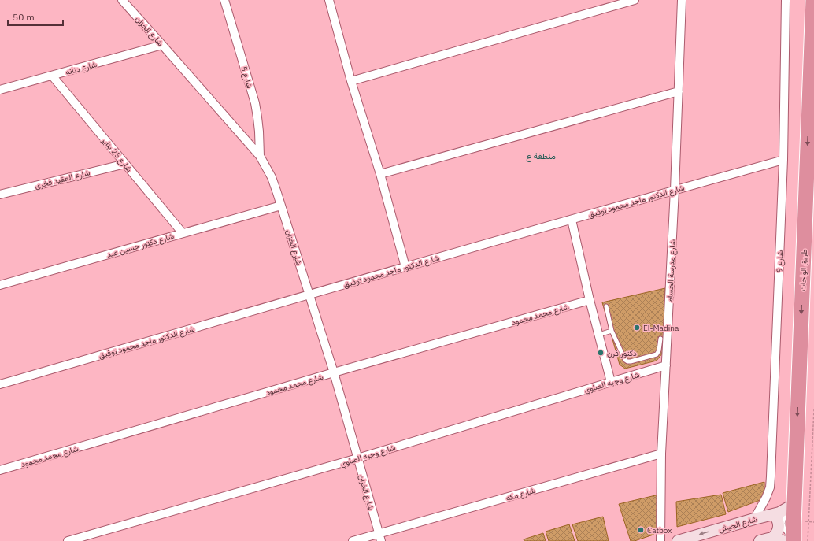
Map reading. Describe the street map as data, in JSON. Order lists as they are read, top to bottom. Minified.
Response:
{"streets":{"highway":["طريق الواحات"],"street":["شارع الخزان","شارع دنانه","شارع 5","شارع 25 يناير","شارع العقيد فخرى","شارع الدكتور ماجد محمود توفيق","شارع دكتور حسين عيد","شارع 9","شارع مدرسة الحسام","شارع محمد محمود","شارع وجيه الصاوي","شارع مكه","شارع الجيش"]},"crossings":[["شارع الخزان","شارع دنانه"],["شارع الخزان","شارع 5"],["شارع الخزان","شارع الدكتور ماجد محمود توفيق"],["شارع الخزان","شارع دكتور حسين عيد"],["شارع الخزان","شارع محمد محمود"],["شارع الخزان","شارع وجيه الصاوي"],["شارع الخزان","شارع مكه"],["شارع دنانه","شارع 25 يناير"],["شارع 25 يناير","شارع العقيد فخرى"],["شارع 25 يناير","شارع دكتور حسين عيد"],["شارع الدكتور ماجد محمود توفيق","شارع 9"],["شارع الدكتور ماجد محمود توفيق","شارع مدرسة الحسام"],["شارع 9","شارع الجيش"],["طريق الواحات","شارع الجيش"],["شارع مدرسة الحسام","شارع وجيه الصاوي"],["شارع مدرسة الحسام","شارع مكه"]],"one_way":["طريق الواحات","شارع الجيش"],"districts":["منطقة ع"],"places":["El-Madina","دكتور فرن","Catbox"],"scale_bar":"50 m"}
